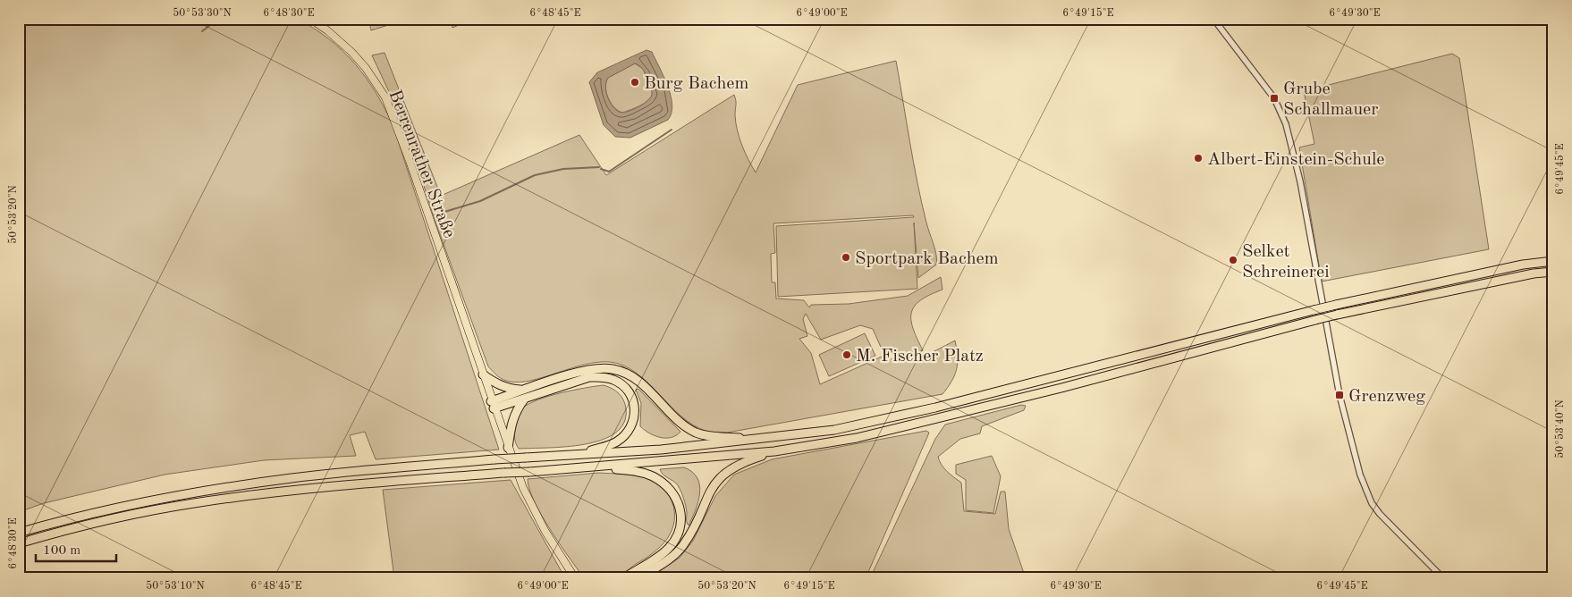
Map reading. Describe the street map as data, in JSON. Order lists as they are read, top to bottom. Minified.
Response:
{"streets":{"main road":["Berrenrather Straße"]},"places":{"other":["Burg Bachem","Albert-Einstein-Schule","Sportpark Bachem","Selket Schreinerei","M. Fischer Platz"],"transit":["Grube Schallmauer","Grenzweg"]},"scale_bar":"100 m","coordinates":["50°53'30\"N","6°48'30\"E","6°48'45\"E","6°49'00\"E","6°49'15\"E","6°49'30\"E","6°49'45\"E","50°53'20\"N","50°53'40\"N","50°53'10\"N"]}
